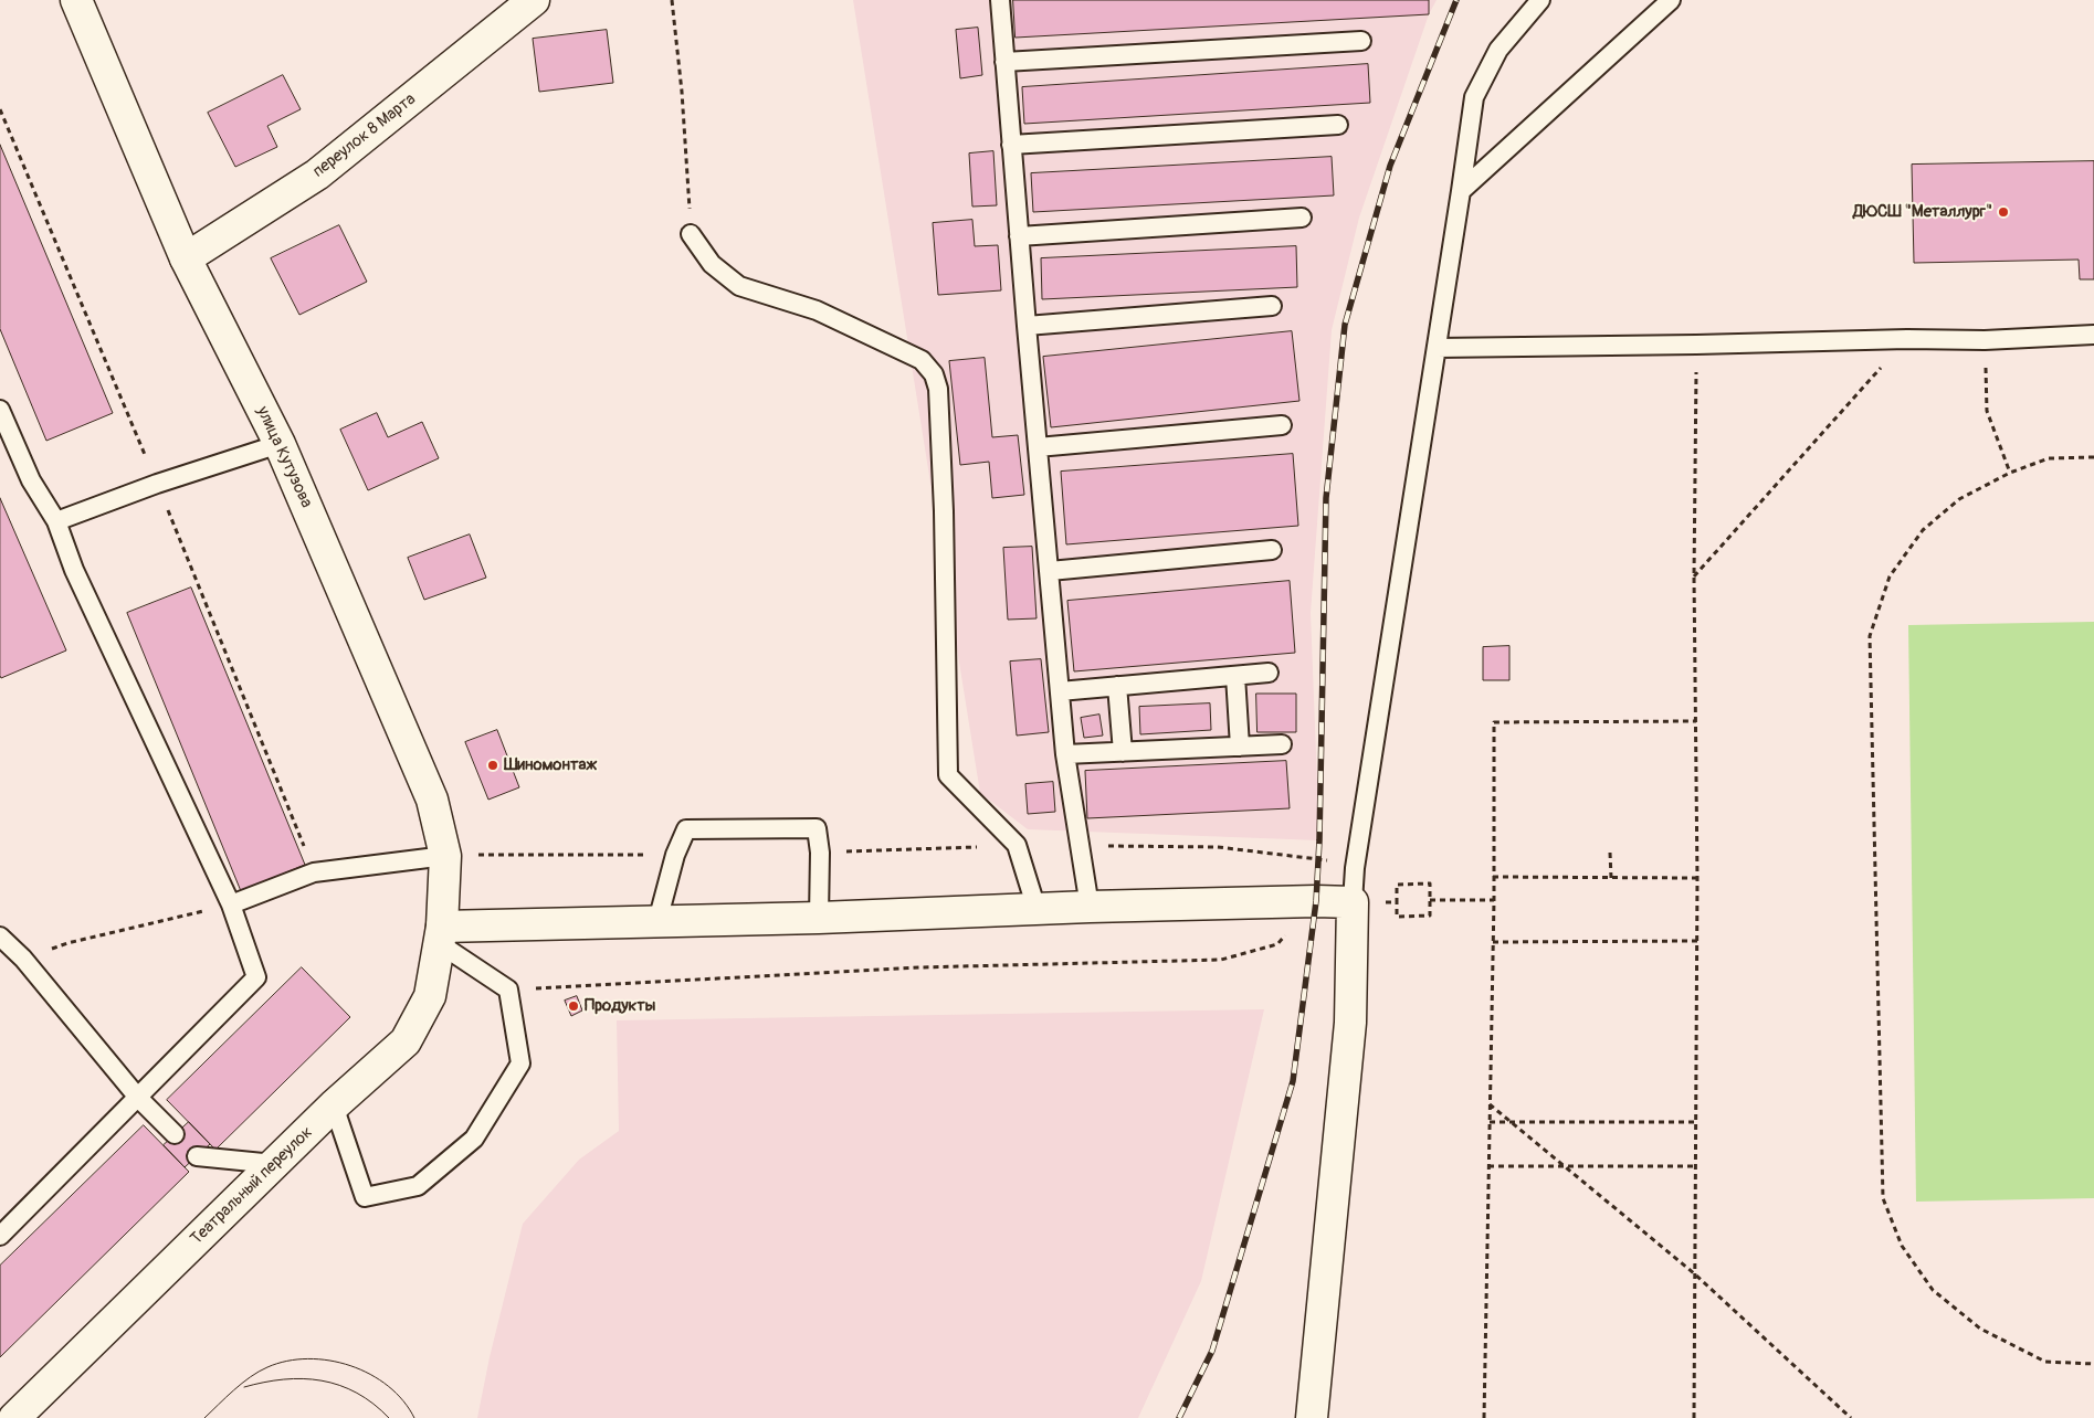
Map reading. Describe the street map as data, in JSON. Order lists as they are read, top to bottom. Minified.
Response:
{"streets":{"street":["переулок 8 Марта","улица Кутузова","Театральный переулок"]},"crossings":[["переулок 8 Марта","улица Кутузова"],["улица Кутузова","Театральный переулок"]],"places":["ДЮСШ \"Металлург\"","Шиномонтаж","Продукты"]}
